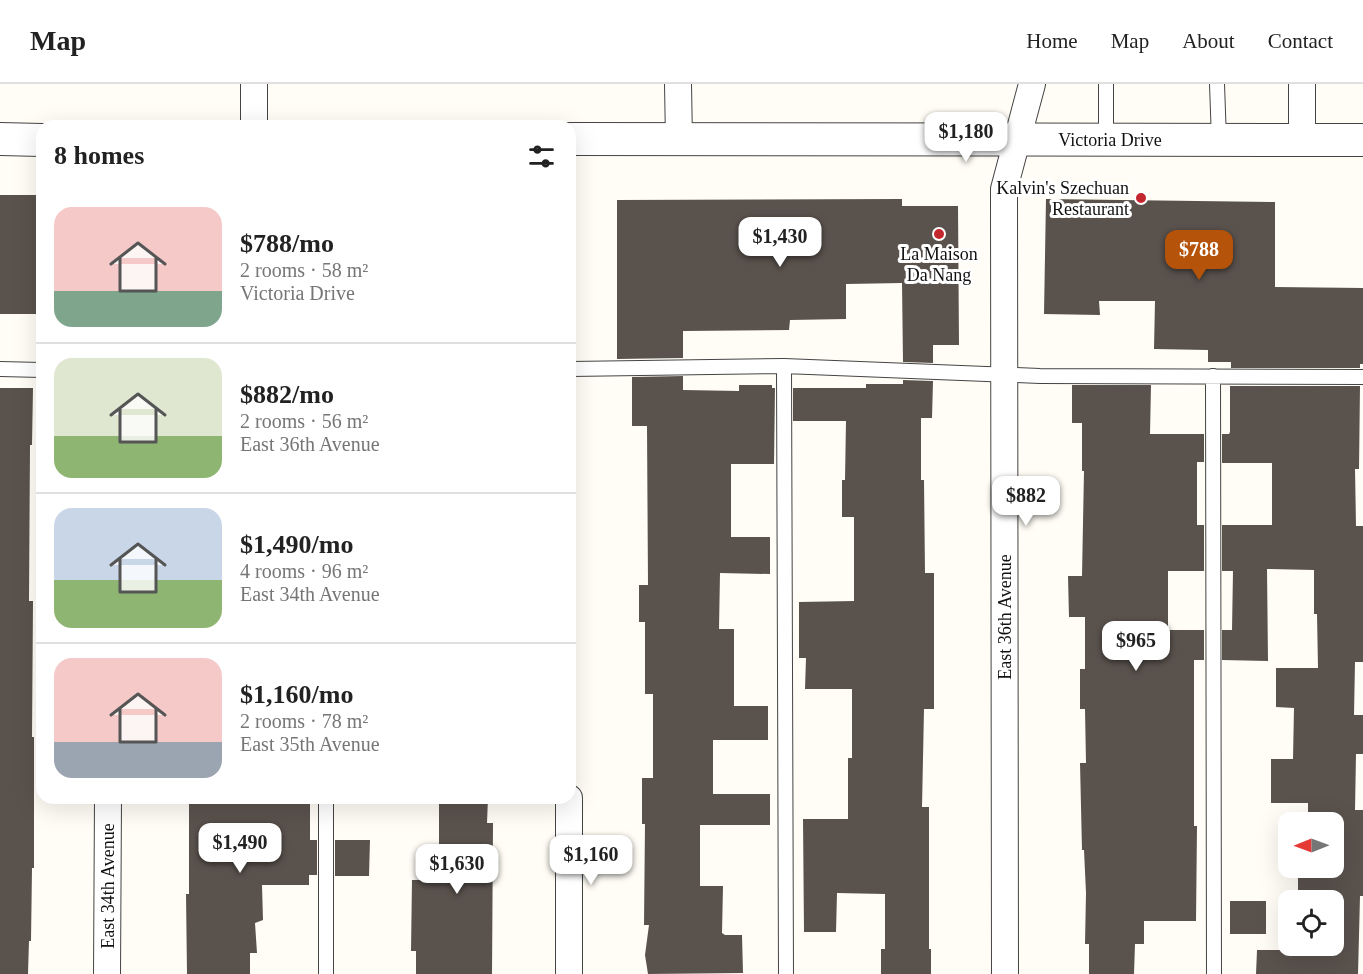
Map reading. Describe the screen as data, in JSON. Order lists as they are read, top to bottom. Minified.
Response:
{"streets":{"street":["Victoria Drive","East 36th Avenue","East 34th Avenue"]},"crossings":[["Victoria Drive","East 36th Avenue"]],"places":["Kalvin's Szechuan Restaurant","La Maison Da Nang"],"north":"left","page":{"header":"Map","nav":["Home","Map","About","Contact"],"price":["$1,180","$1,430","$788","$882","$965","$1,490","$1,160","$1,630"],"heading":"8 homes","list":[{"name":"$788/mo","note":"2 rooms · 58 m² · Victoria Drive"},{"name":"$882/mo","note":"2 rooms · 56 m² · East 36th Avenue"},{"name":"$1,490/mo","note":"4 rooms · 96 m² · East 34th Avenue"},{"name":"$1,160/mo","note":"2 rooms · 78 m² · East 35th Avenue"}]}}
